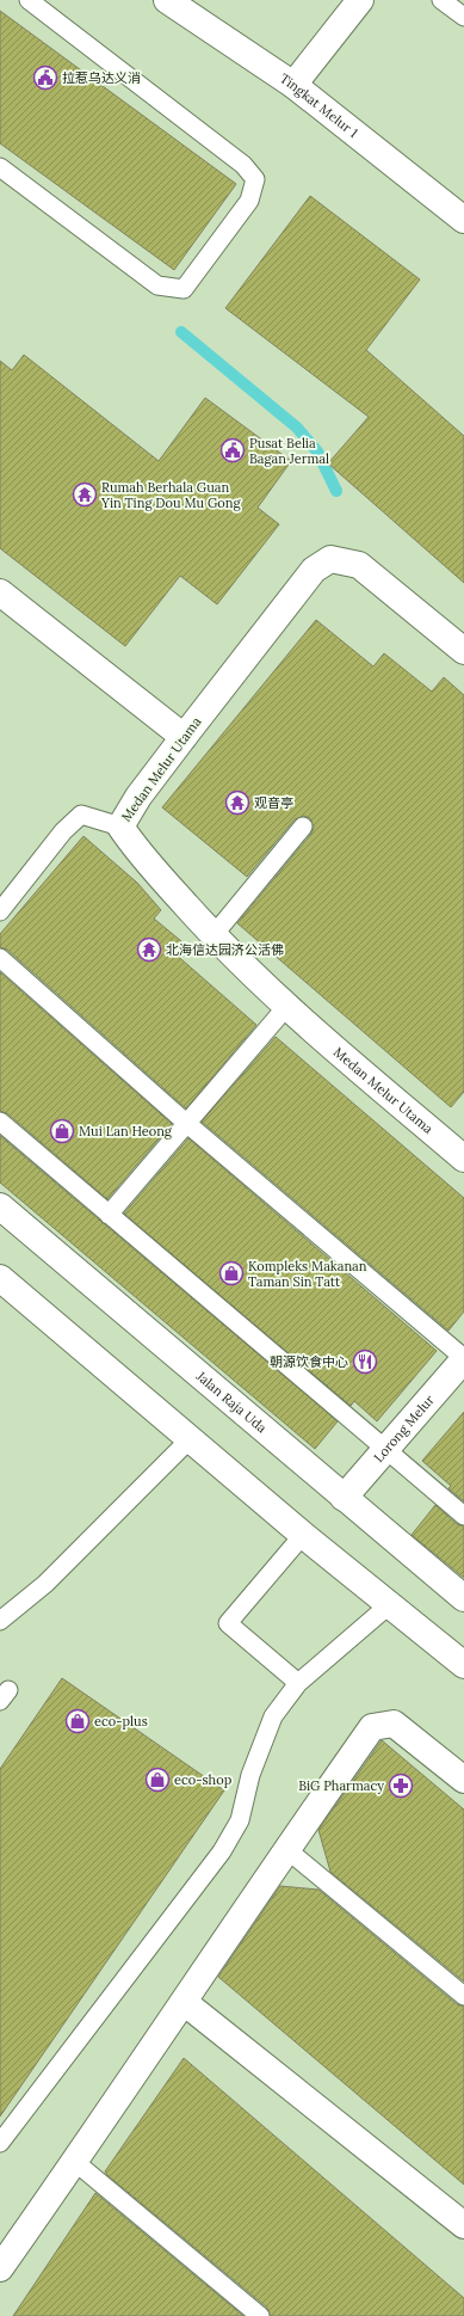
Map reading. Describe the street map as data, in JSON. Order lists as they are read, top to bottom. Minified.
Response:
{"streets":{"street":["Tingkat Melur 1","Medan Melur Utama","Jalan Raja Uda","Lorong Melur"]},"crossings":[["Jalan Raja Uda","Lorong Melur"]],"places":{"public building":["拉惹乌达义消","Pusat Belia Bagan Jermal"],"temple":["Rumah Berhala Guan Yin Ting Dou Mu Gong","观音亭","北海信达园济公活佛"],"shop":["Mui Lan Heong","Kompleks Makanan Taman Sin Tatt","eco-plus","eco-shop"],"restaurant":["朝源饮食中心"],"pharmacy":["BiG Pharmacy"]}}
